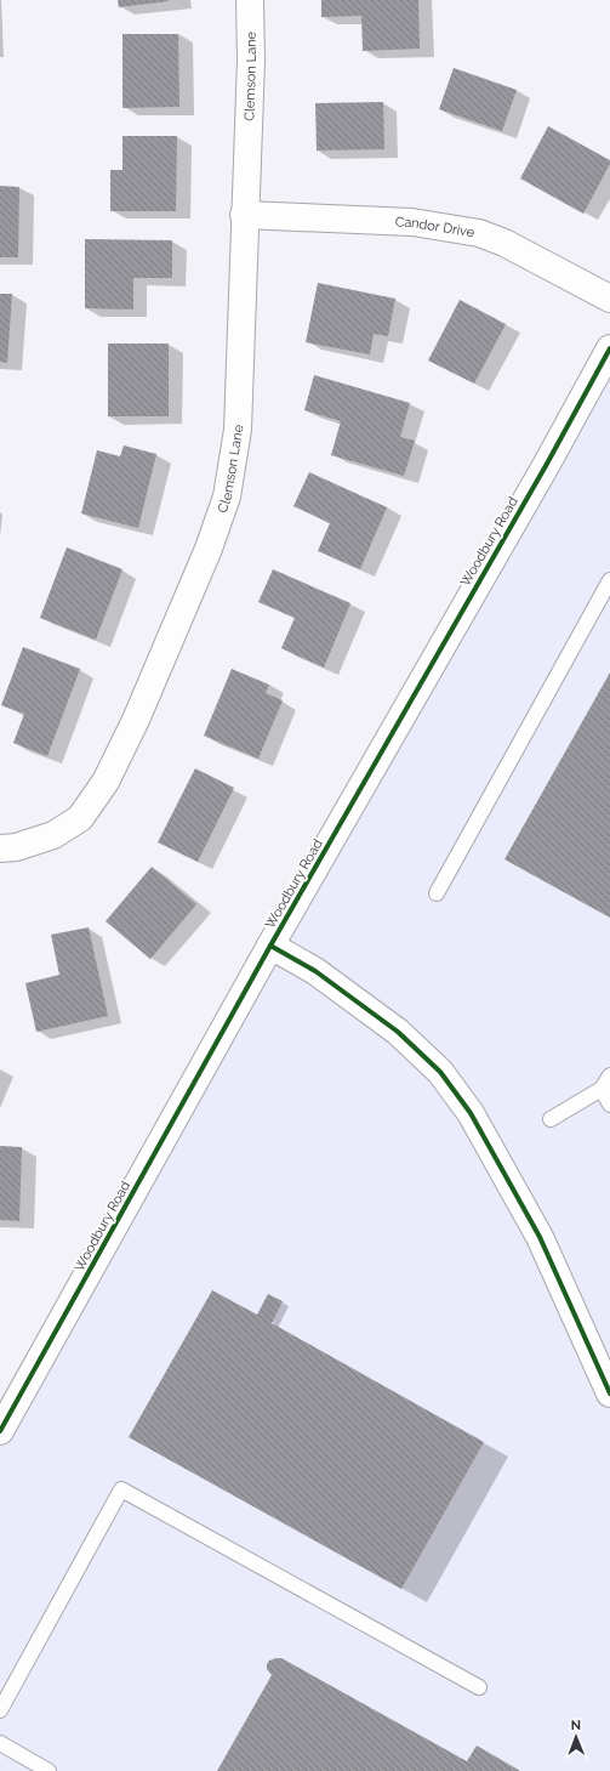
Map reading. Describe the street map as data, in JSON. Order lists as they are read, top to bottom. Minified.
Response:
{"streets":{"street":["Clemson Lane","Candor Drive","Woodbury Road"]},"crossings":[["Clemson Lane","Candor Drive"]],"north":"top"}
